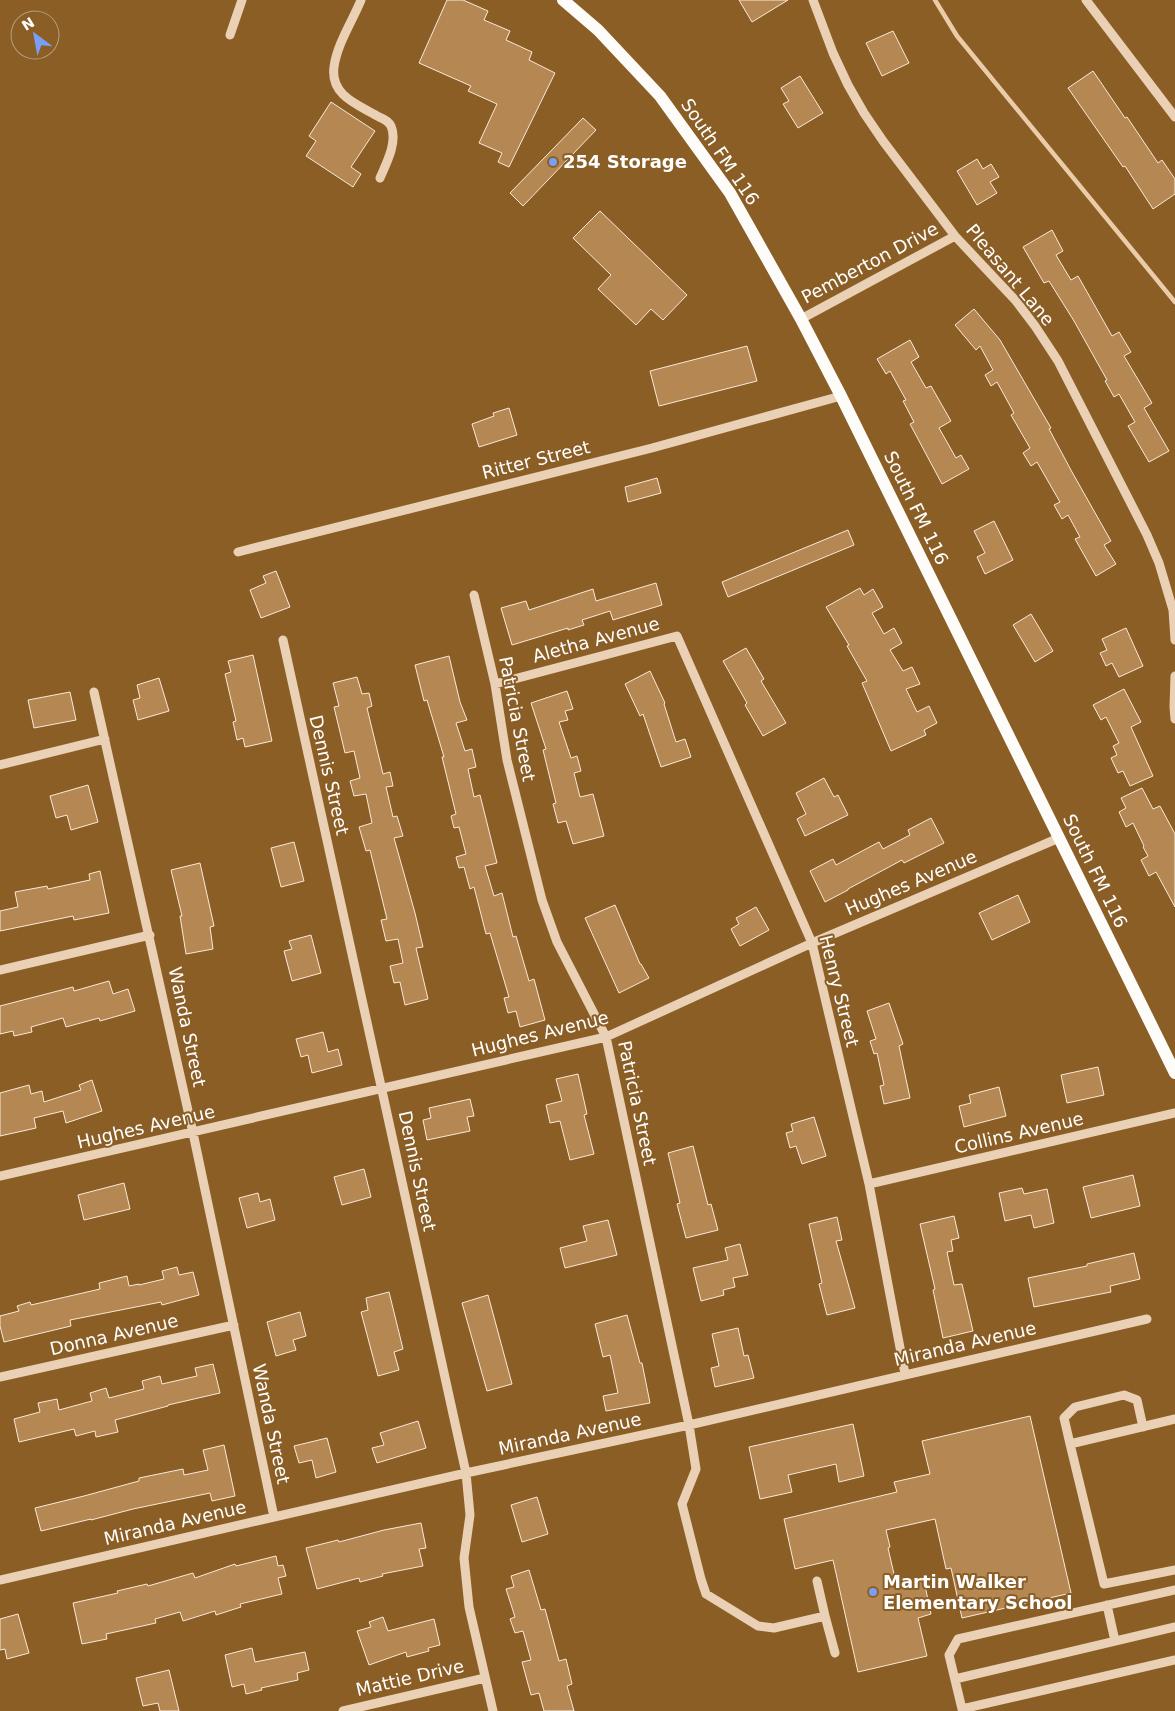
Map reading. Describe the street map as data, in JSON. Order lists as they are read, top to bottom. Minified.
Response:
{"streets":{"main road":["South FM 116"],"street":["Pemberton Drive","Pleasant Lane","Ritter Street","Aletha Avenue","Patricia Street","Dennis Street","Hughes Avenue","Henry Street","Wanda Street","Collins Avenue","Donna Avenue","Miranda Avenue","Mattie Drive"]},"crossings":[["South FM 116","Pemberton Drive"],["South FM 116","Ritter Street"],["South FM 116","Hughes Avenue"],["Pemberton Drive","Pleasant Lane"],["Aletha Avenue","Patricia Street"],["Aletha Avenue","Henry Street"],["Patricia Street","Hughes Avenue"],["Patricia Street","Miranda Avenue"],["Dennis Street","Hughes Avenue"],["Dennis Street","Miranda Avenue"],["Dennis Street","Mattie Drive"],["Hughes Avenue","Henry Street"],["Hughes Avenue","Wanda Street"],["Henry Street","Collins Avenue"],["Henry Street","Miranda Avenue"],["Wanda Street","Donna Avenue"],["Wanda Street","Miranda Avenue"]],"places":["254 Storage","Martin Walker Elementary School"],"north":"top left"}
